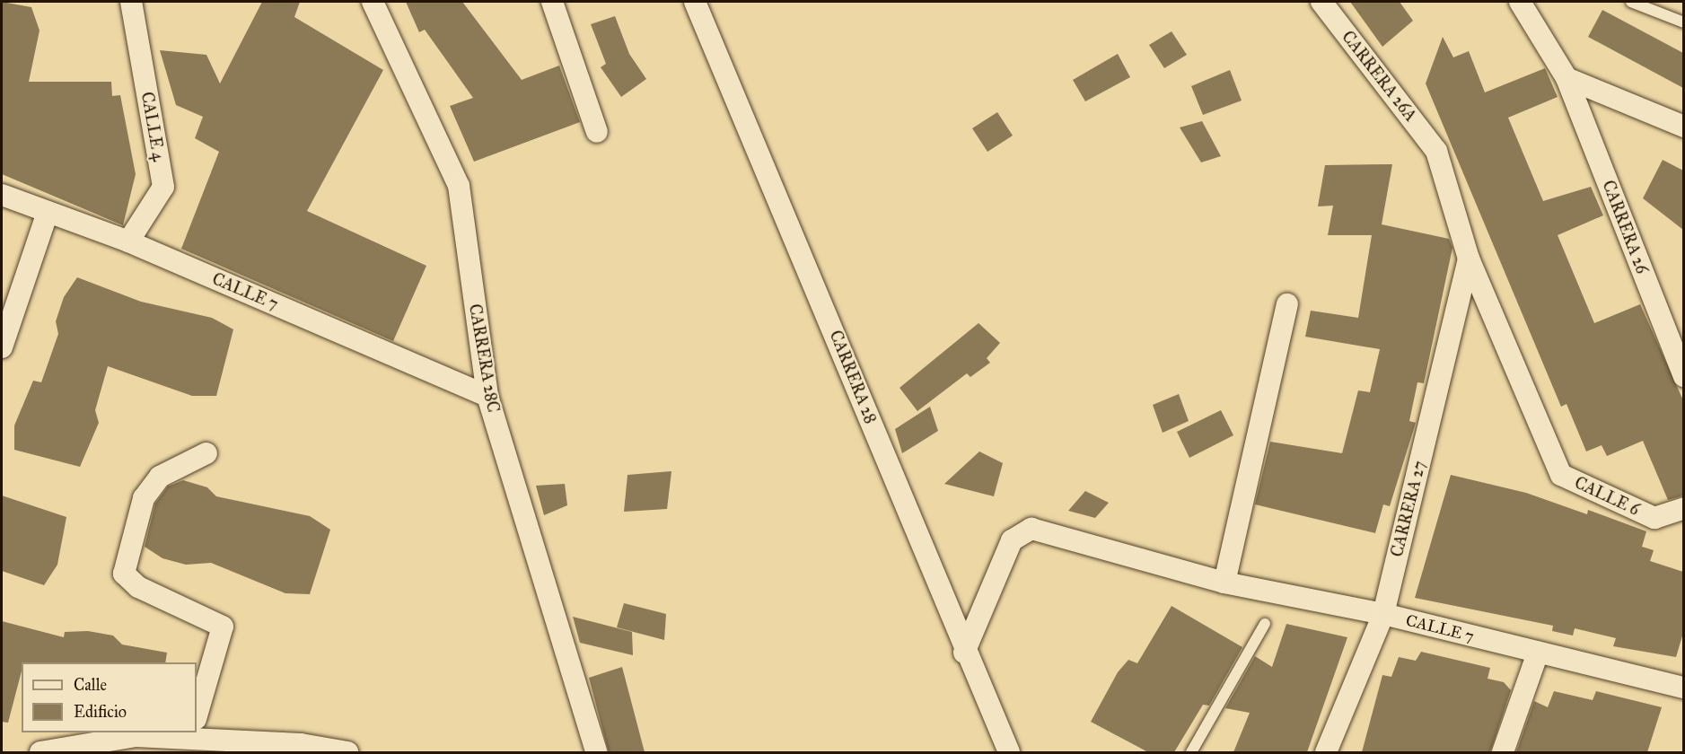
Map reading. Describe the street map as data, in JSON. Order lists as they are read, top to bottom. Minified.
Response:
{"streets":{"street":["CARRERA 26A","CALLE 4","CARRERA 26","CALLE 7","CARRERA 28C","CARRERA 28","CALLE 6","CARRERA 27"]},"crossings":[["CARRERA 26A","CALLE 6"],["CARRERA 26A","CARRERA 27"],["CALLE 4","CALLE 7"],["CALLE 7","CARRERA 28C"],["CALLE 7","CARRERA 28"],["CALLE 7","CARRERA 27"],["CALLE 6","CARRERA 27"]],"legend":["Calle","Edificio"]}
